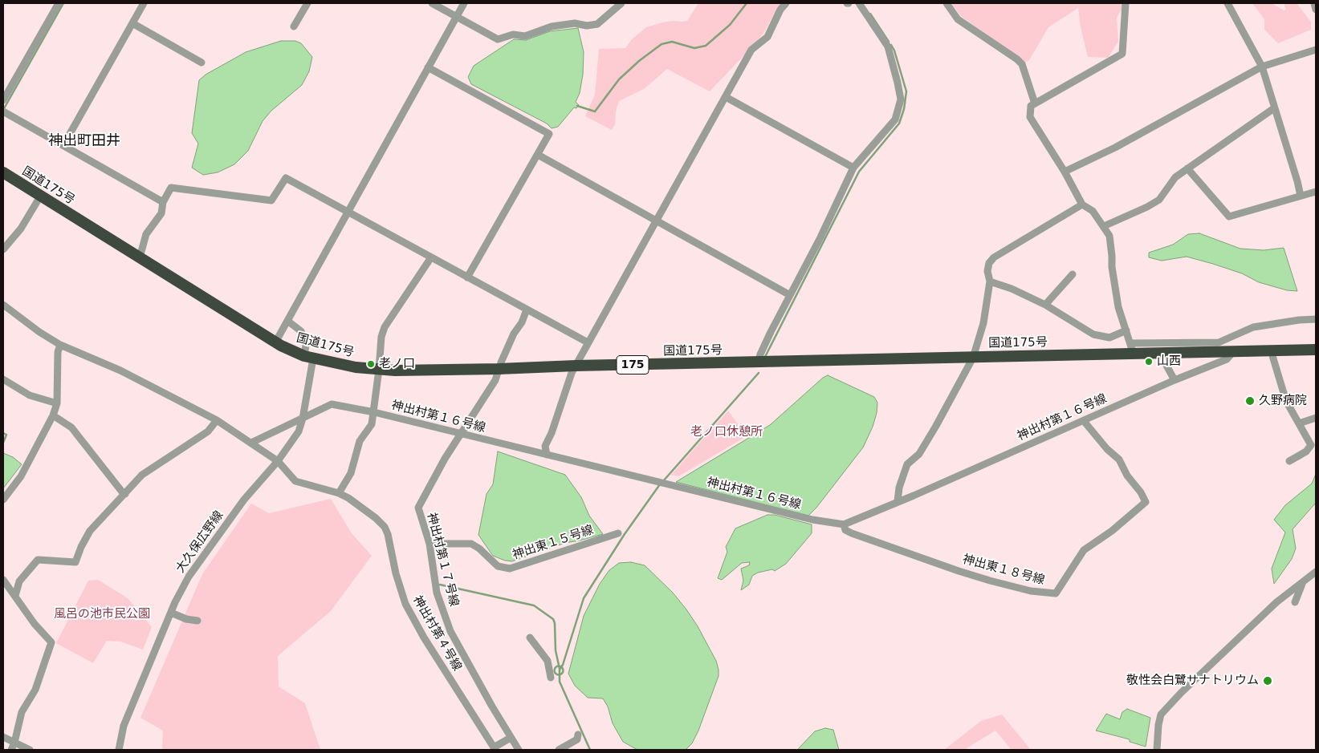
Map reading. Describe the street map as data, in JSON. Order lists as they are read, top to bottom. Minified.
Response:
{"streets":{"highway":["国道175号","175"],"street":["神出村第１６号線","大久保広野線","神出東１５号線","神出村第１７号線","神出東１８号線","神出村第４号線"]},"crossings":[["国道175号","神出村第１６号線"],["国道175号","大久保広野線"],["国道175号","神出村第１７号線"],["神出村第１６号線","大久保広野線"],["神出村第１６号線","神出村第１７号線"],["神出村第１６号線","神出東１８号線"],["神出村第１６号線","神出村第４号線"],["大久保広野線","神出村第４号線"],["神出東１５号線","神出村第１７号線"]],"districts":["神出町田井"],"parks":["老ノ口休憩所","風呂の池市民公園"],"places":["山西","老ノ口","久野病院","敬性会白鷺サナトリウム"]}
